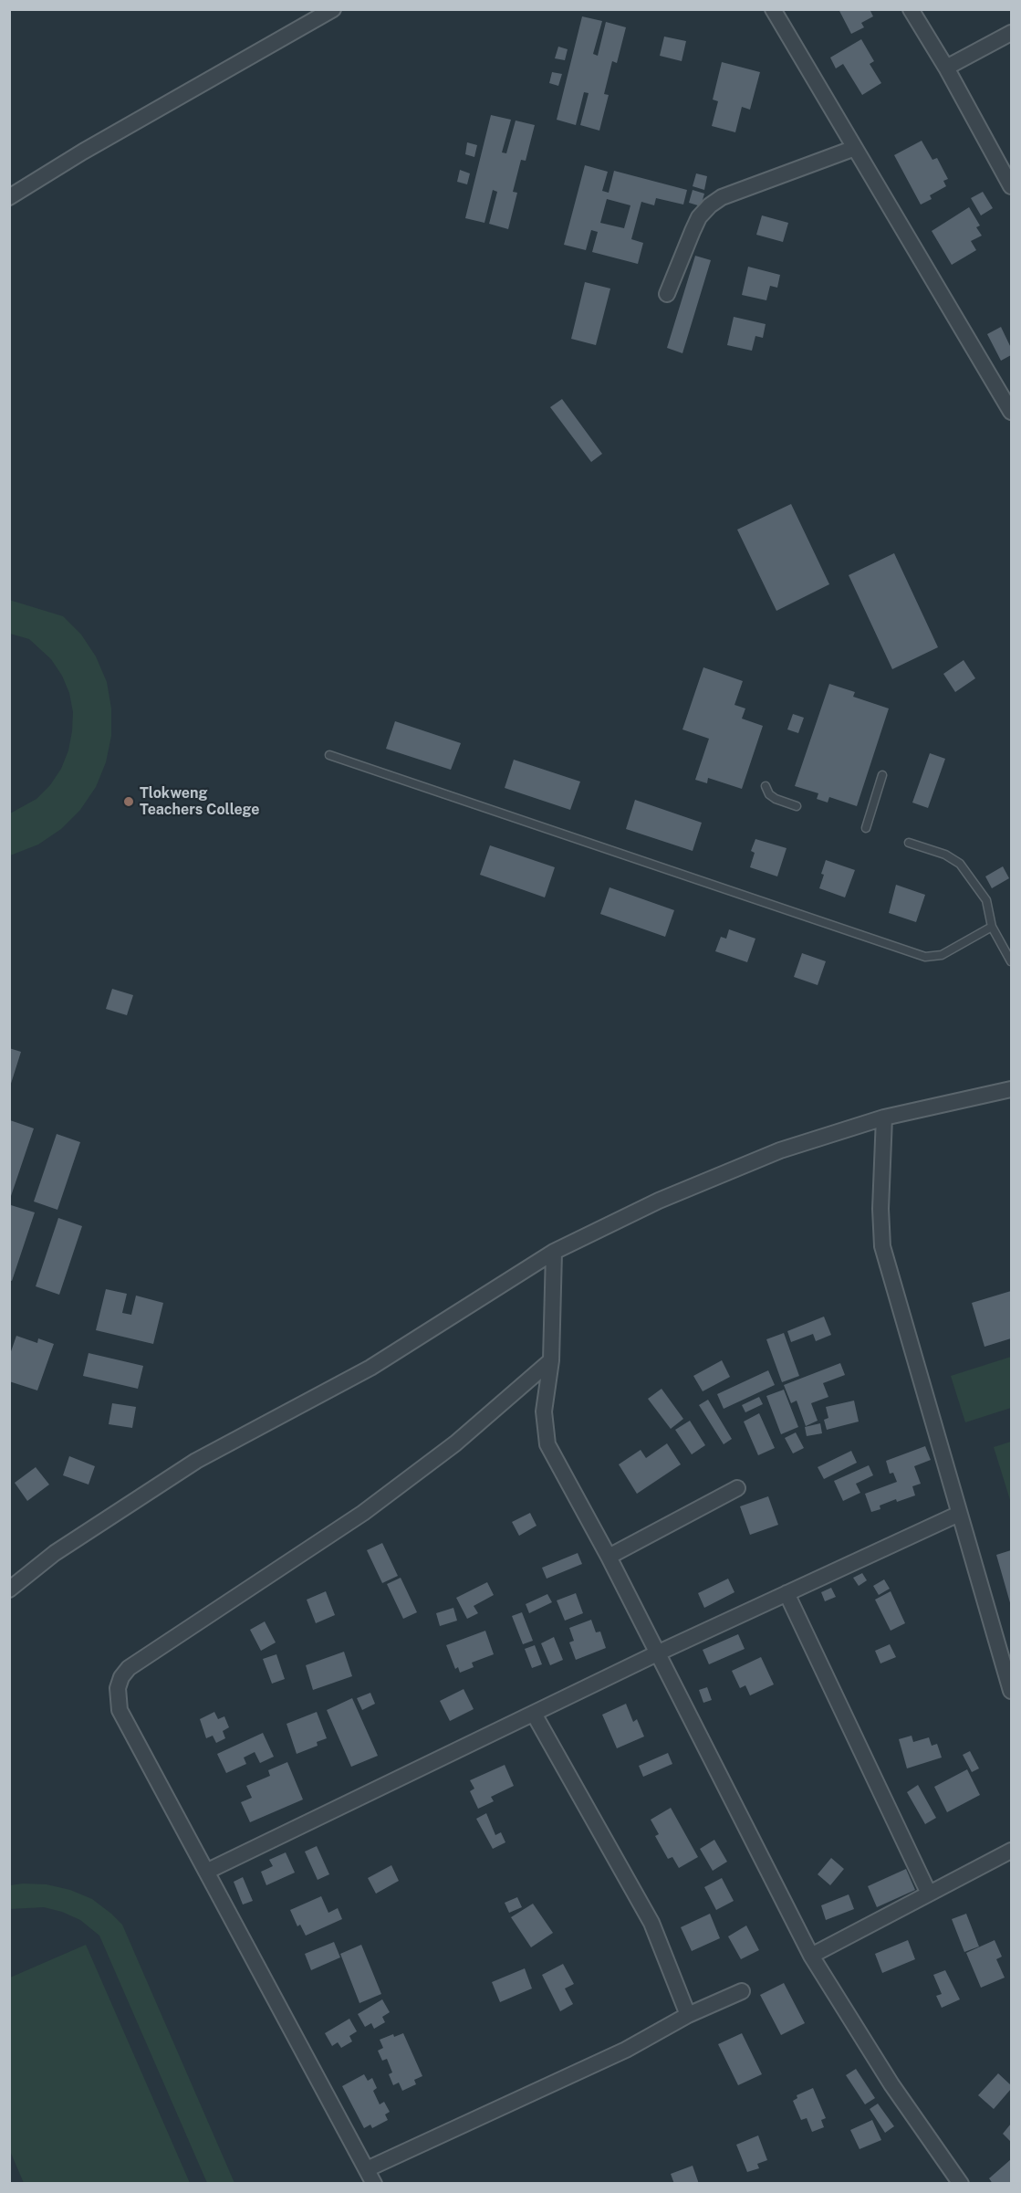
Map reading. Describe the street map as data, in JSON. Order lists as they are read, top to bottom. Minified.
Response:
{"places":["Tlokweng Teachers College"]}
